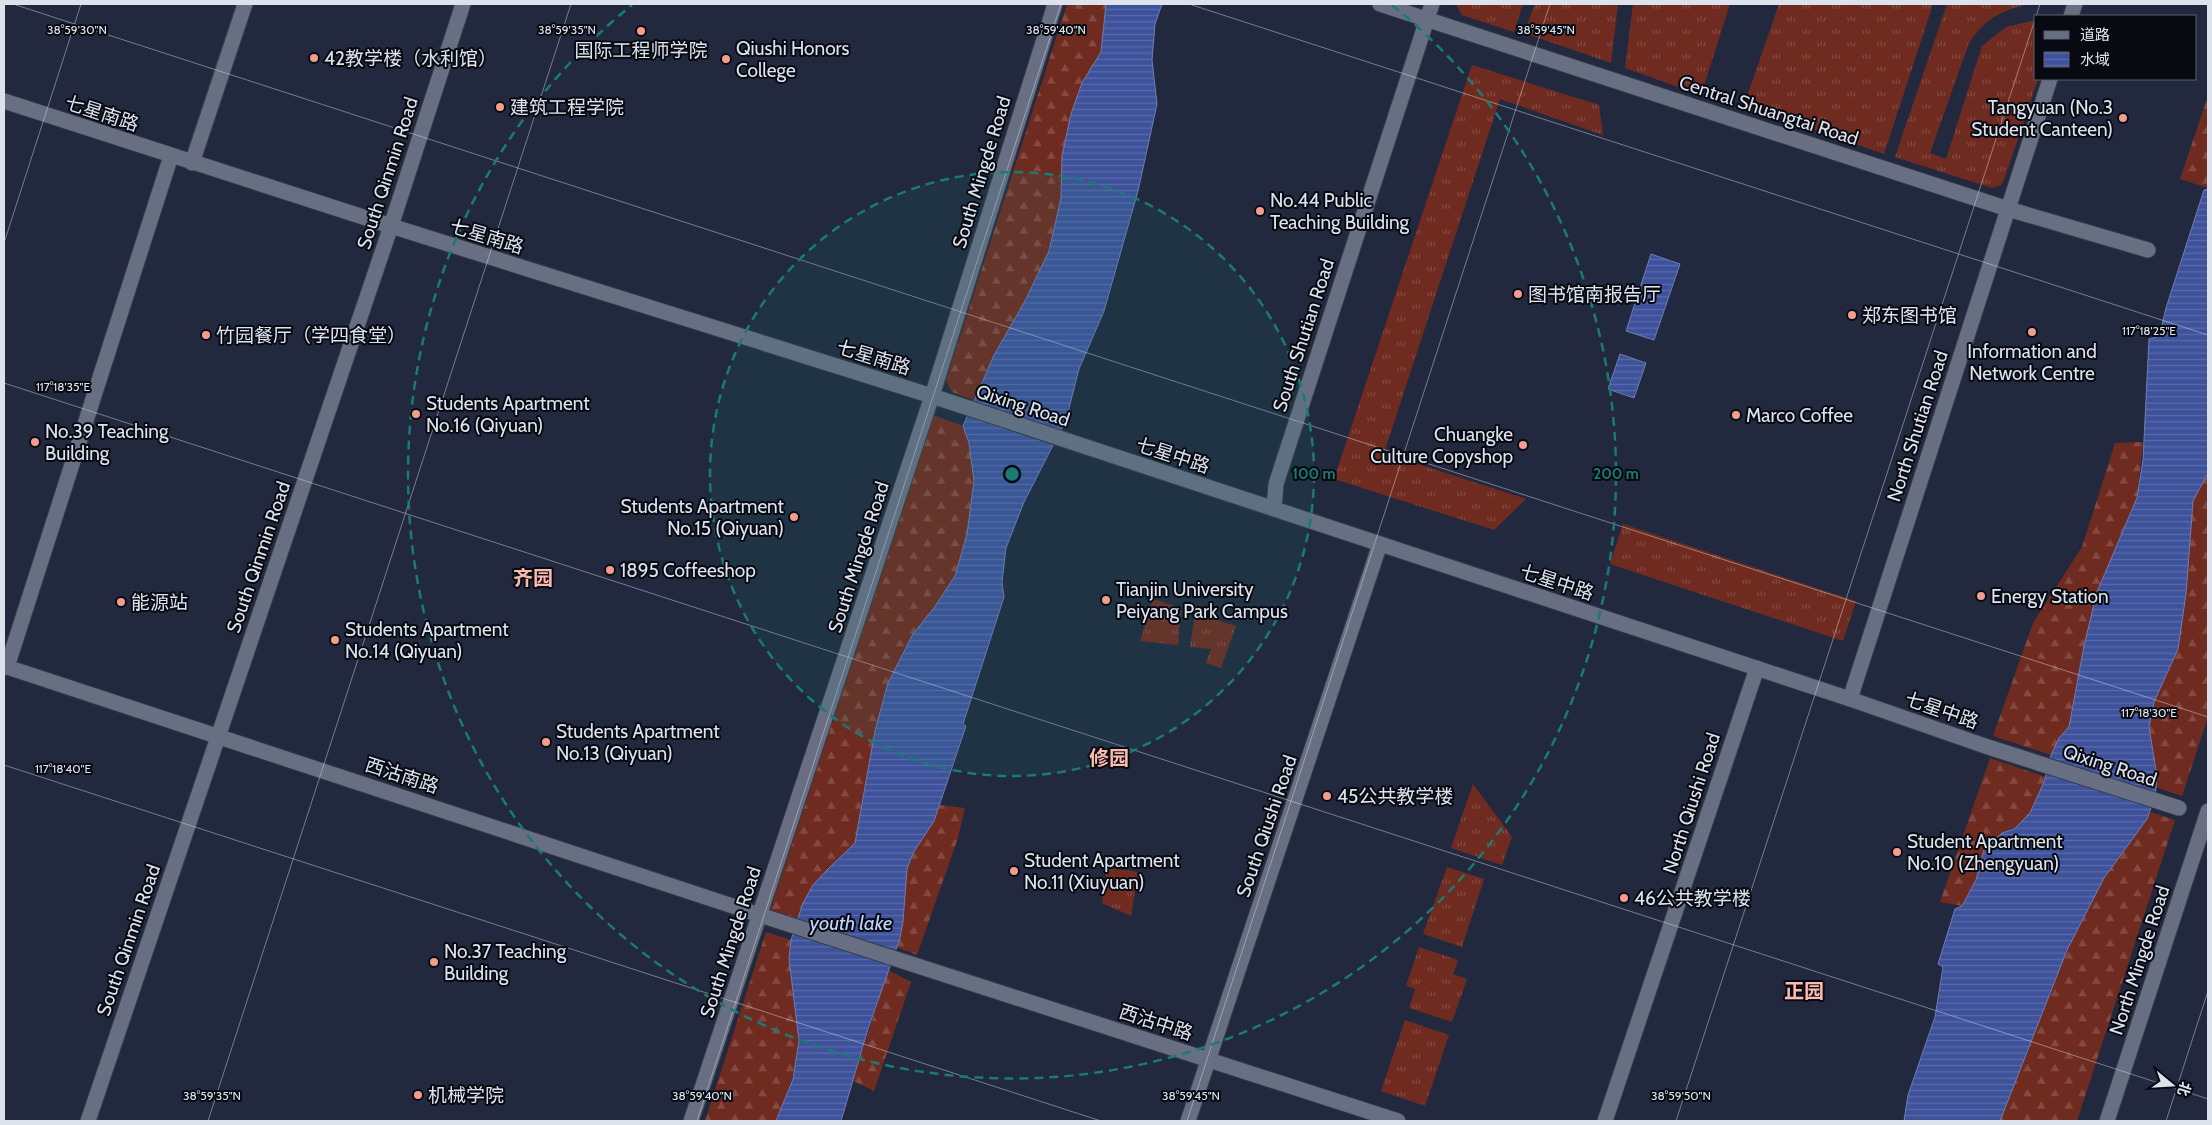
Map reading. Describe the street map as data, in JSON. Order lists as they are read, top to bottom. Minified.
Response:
{"streets":{"street":["Central Shuangtai Road","七星南路","South Mingde Road","South Qinmin Road","South Shutian Road","Qixing Road","North Shutian Road","七星中路","西沽南路","North Qiushi Road","South Qiushi Road","North Mingde Road","西沽中路"]},"crossings":[["Central Shuangtai Road","South Shutian Road"],["Central Shuangtai Road","North Shutian Road"],["七星南路","South Mingde Road"],["七星南路","South Qinmin Road"],["七星南路","Qixing Road"],["South Mingde Road","西沽南路"],["South Qinmin Road","西沽南路"],["South Shutian Road","七星中路"],["Qixing Road","七星中路"],["North Shutian Road","七星中路"],["七星中路","North Qiushi Road"],["七星中路","South Qiushi Road"],["西沽南路","西沽中路"],["South Qiushi Road","西沽中路"]],"districts":["齐园","修园","正园"],"water":["youth lake"],"places":["国际工程师学院","42教学楼（水利馆）","Qiushi Honors College","建筑工程学院","Tangyuan (No.3 Student Canteen)","No.44 Public Teaching Building","图书馆南报告厅","郑东图书馆","Information and Network Centre","竹园餐厅（学四食堂）","Students Apartment No.16 (Qiyuan)","Marco Coffee","No.39 Teaching Building","Chuangke Culture Copyshop","Students Apartment No.15 (Qiyuan)","1895 Coffeeshop","Energy Station","Tianjin University Peiyang Park Campus","能源站","Students Apartment No.14 (Qiyuan)","Students Apartment No.13 (Qiyuan)","45公共教学楼","Student Apartment No.10 (Zhengyuan)","Student Apartment No.11 (Xiuyuan)","46公共教学楼","No.37 Teaching Building","机械学院"],"legend":["道路","水域"],"north":"right","coordinates":["38°59'30\"N","38°59'35\"N","38°59'40\"N","38°59'45\"N","117°18'25\"E","117°18'35\"E","117°18'30\"E","117°18'40\"E","38°59'50\"N"],"rings":["100 m","200 m"]}
